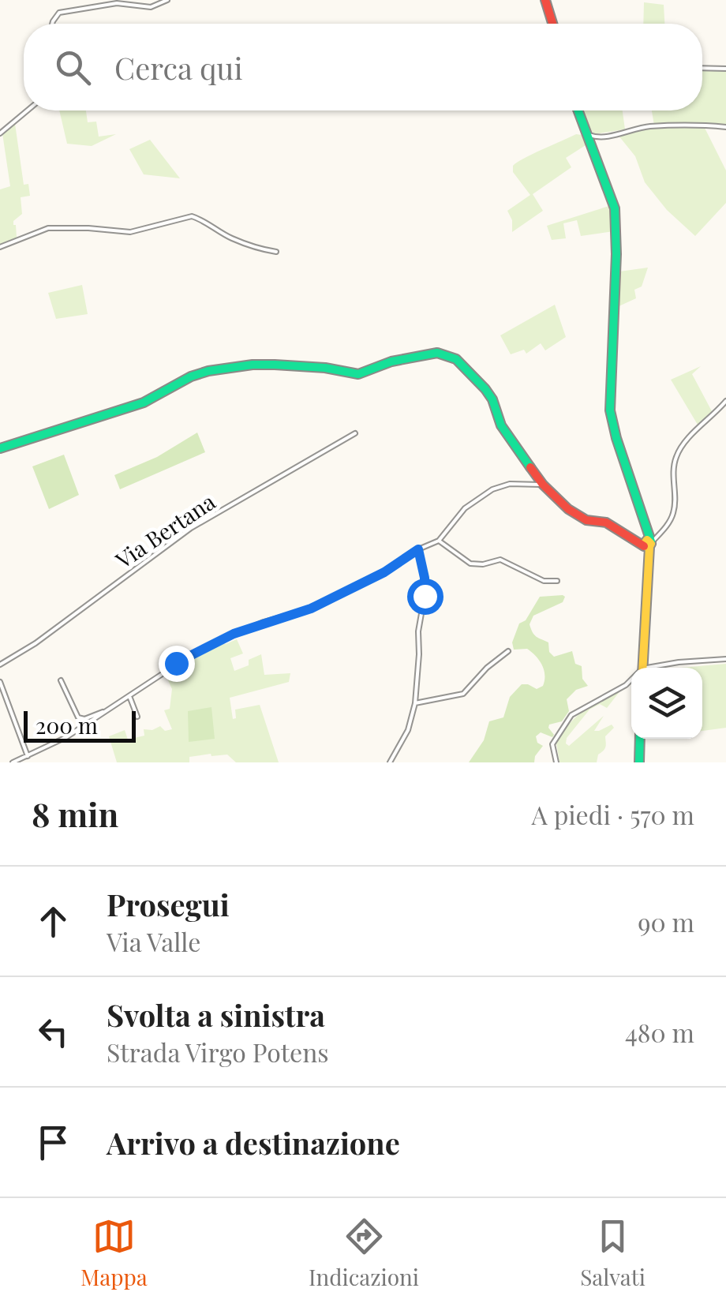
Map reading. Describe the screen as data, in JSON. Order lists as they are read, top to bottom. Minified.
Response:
{"streets":{"street":["Via Bertana"]},"scale_bar":"200 m","page":{"search":"Cerca qui","scale":"200 m","heading":["8 min","A piedi · 570 m"],"list":[["Prosegui","Via Valle","90 m"],["Svolta a sinistra","Strada Virgo Potens","480 m"],"Arrivo a destinazione"],"nav":["Mappa","Indicazioni","Salvati"]}}
